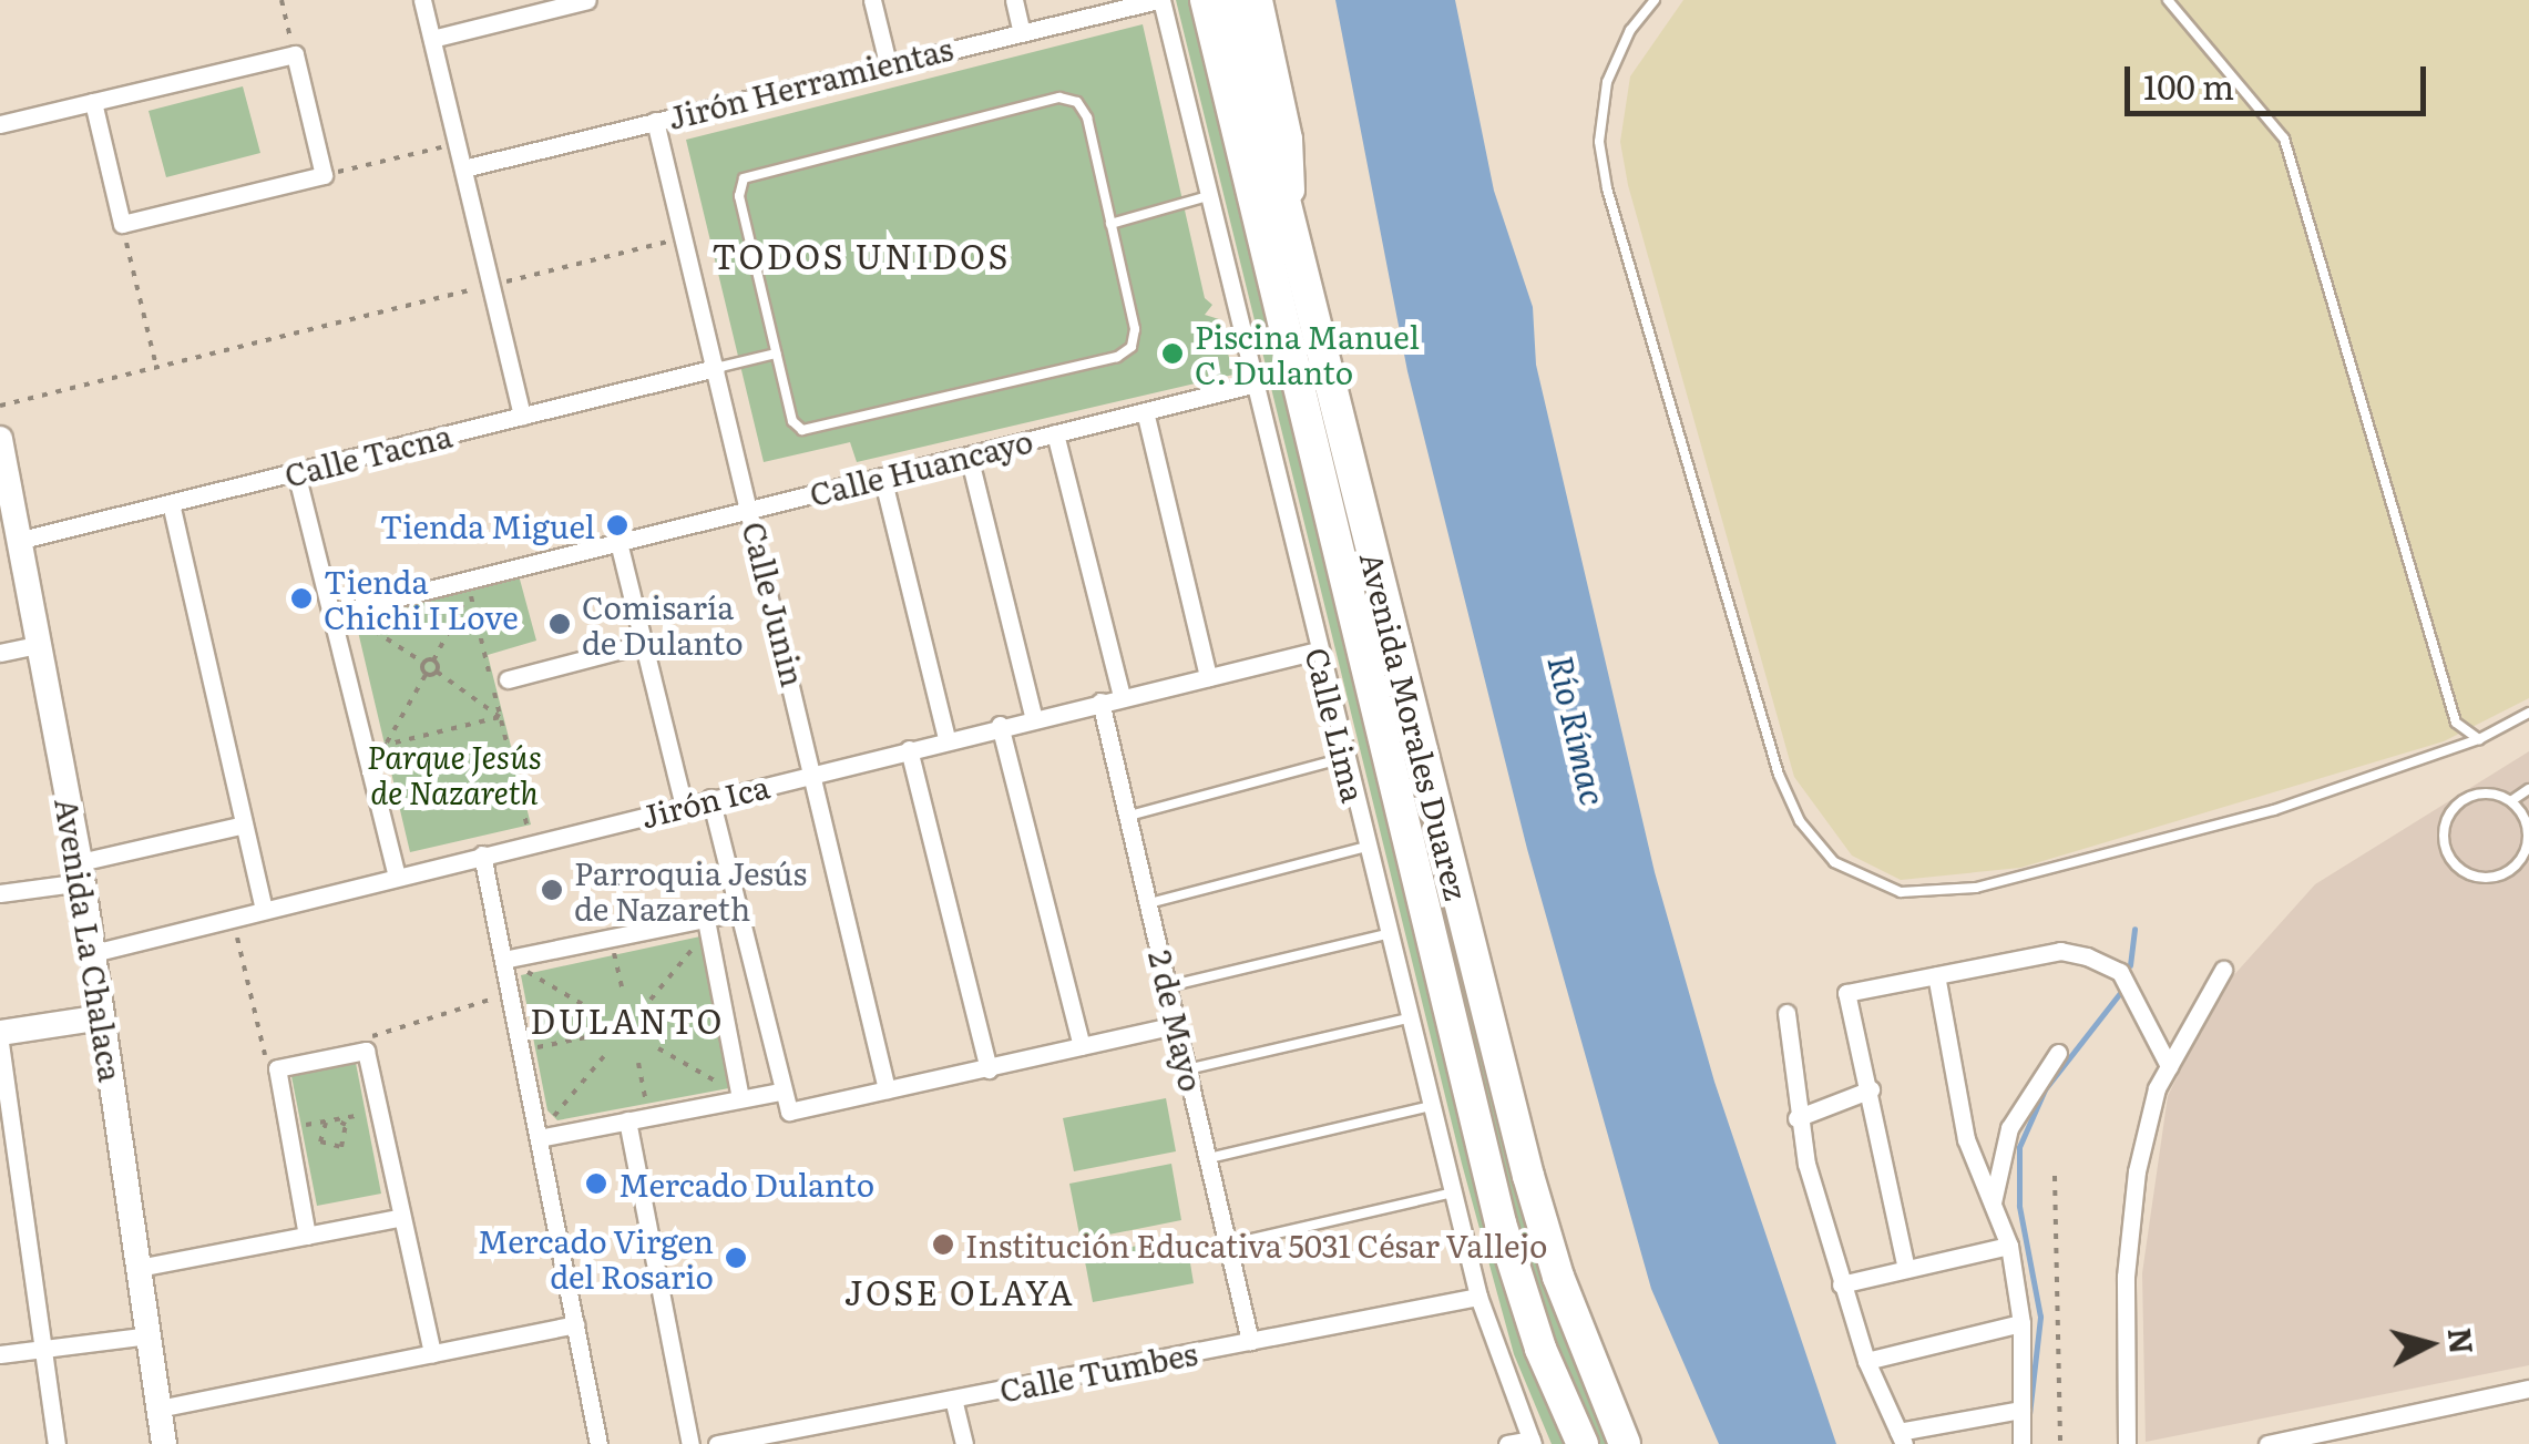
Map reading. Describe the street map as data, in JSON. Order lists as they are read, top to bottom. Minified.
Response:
{"streets":{"highway":["Avenida Morales Duarez"],"street":["Jirón Herramientas","Calle Tacna","Calle Huancayo","Calle Junin","Calle Lima","Jirón Ica","Avenida La Chalaca","2 de Mayo","Calle Tumbes"]},"crossings":[["Jirón Herramientas","Calle Junin"],["Jirón Herramientas","Calle Lima"],["Calle Tacna","Calle Junin"],["Calle Tacna","Avenida La Chalaca"],["Calle Huancayo","Calle Junin"],["Calle Huancayo","Calle Lima"],["Calle Junin","Jirón Ica"],["Calle Lima","Jirón Ica"],["Calle Lima","Calle Tumbes"],["Jirón Ica","Avenida La Chalaca"],["Jirón Ica","2 de Mayo"],["2 de Mayo","Calle Tumbes"]],"districts":["TODOS UNIDOS","DULANTO","JOSE OLAYA"],"water":["Río Rímac"],"parks":["Parque Jesús de Nazareth"],"places":["Piscina Manuel C. Dulanto","Tienda Miguel","Tienda Chichi I Love","Comisaría de Dulanto","Parroquia Jesús de Nazareth","Mercado Dulanto","Institución Educativa 5031 César Vallejo","Mercado Virgen del Rosario"],"scale_bar":"100 m","north":"right"}
